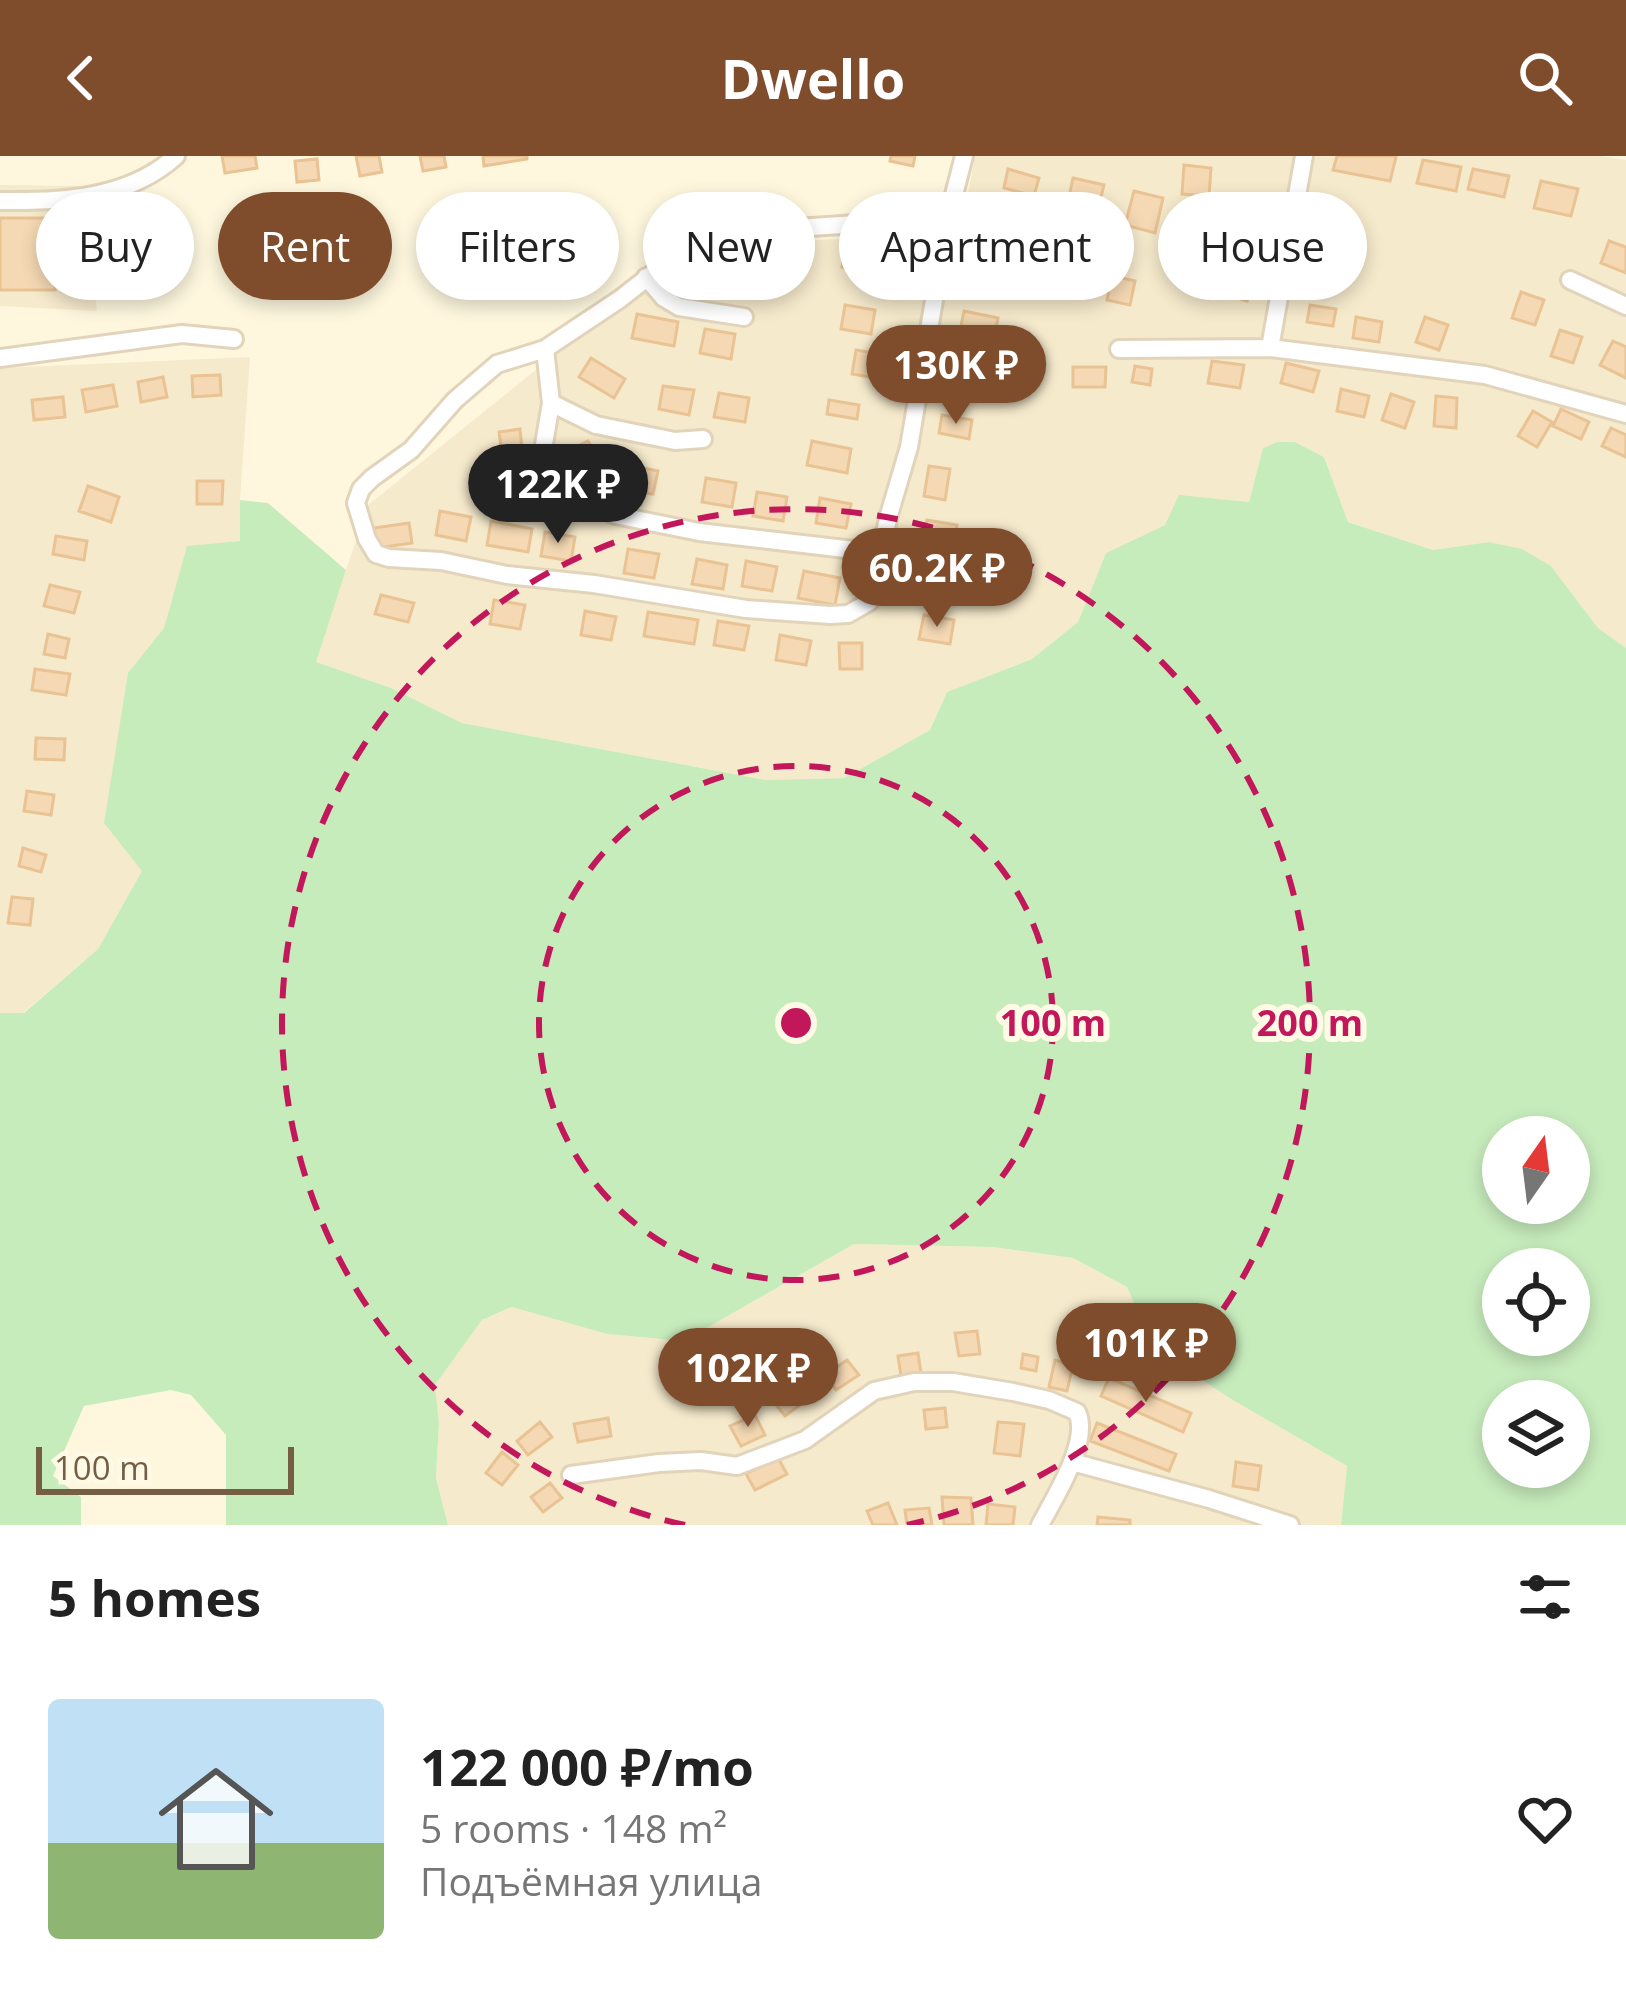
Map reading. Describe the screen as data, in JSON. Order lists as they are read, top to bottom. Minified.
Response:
{"scale_bar":"100 m","north":"top","page":{"header":"Dwello","chip":["Buy","Rent","Filters","New","Apartment","House"],"price":["130K ₽","122K ₽","60.2K ₽","101K ₽","102K ₽"],"scale":"100 m","heading":"5 homes","list":[{"name":"122 000 ₽/mo","note":"5 rooms · 148 m² · Подъёмная улица"}]},"rings":["100 m","200 m"]}
